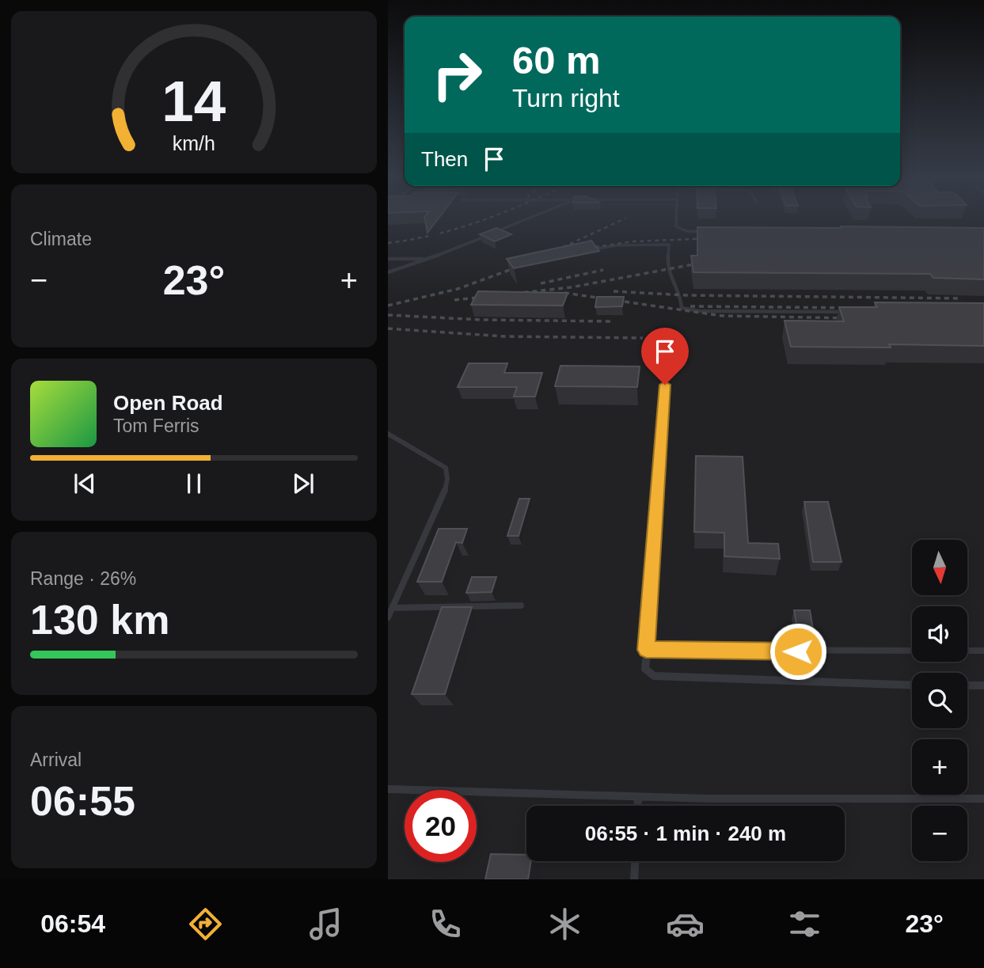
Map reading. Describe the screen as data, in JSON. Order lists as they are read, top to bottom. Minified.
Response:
{"north":"bottom","page":{"turn":["60 m","Turn right"],"then":"Then","tile":["Climate",["Range · 26%","130 km"],["Arrival","06:55"]],"heat":["−","23°","+"],"song":["Open Road","Tom Ferris"],"map_buttons":["+","−"],"limit":"20","trip":"06:55 · 1 min · 240 m","tabs":["06:54","23°"],"gauge":["14","km/h"]}}
